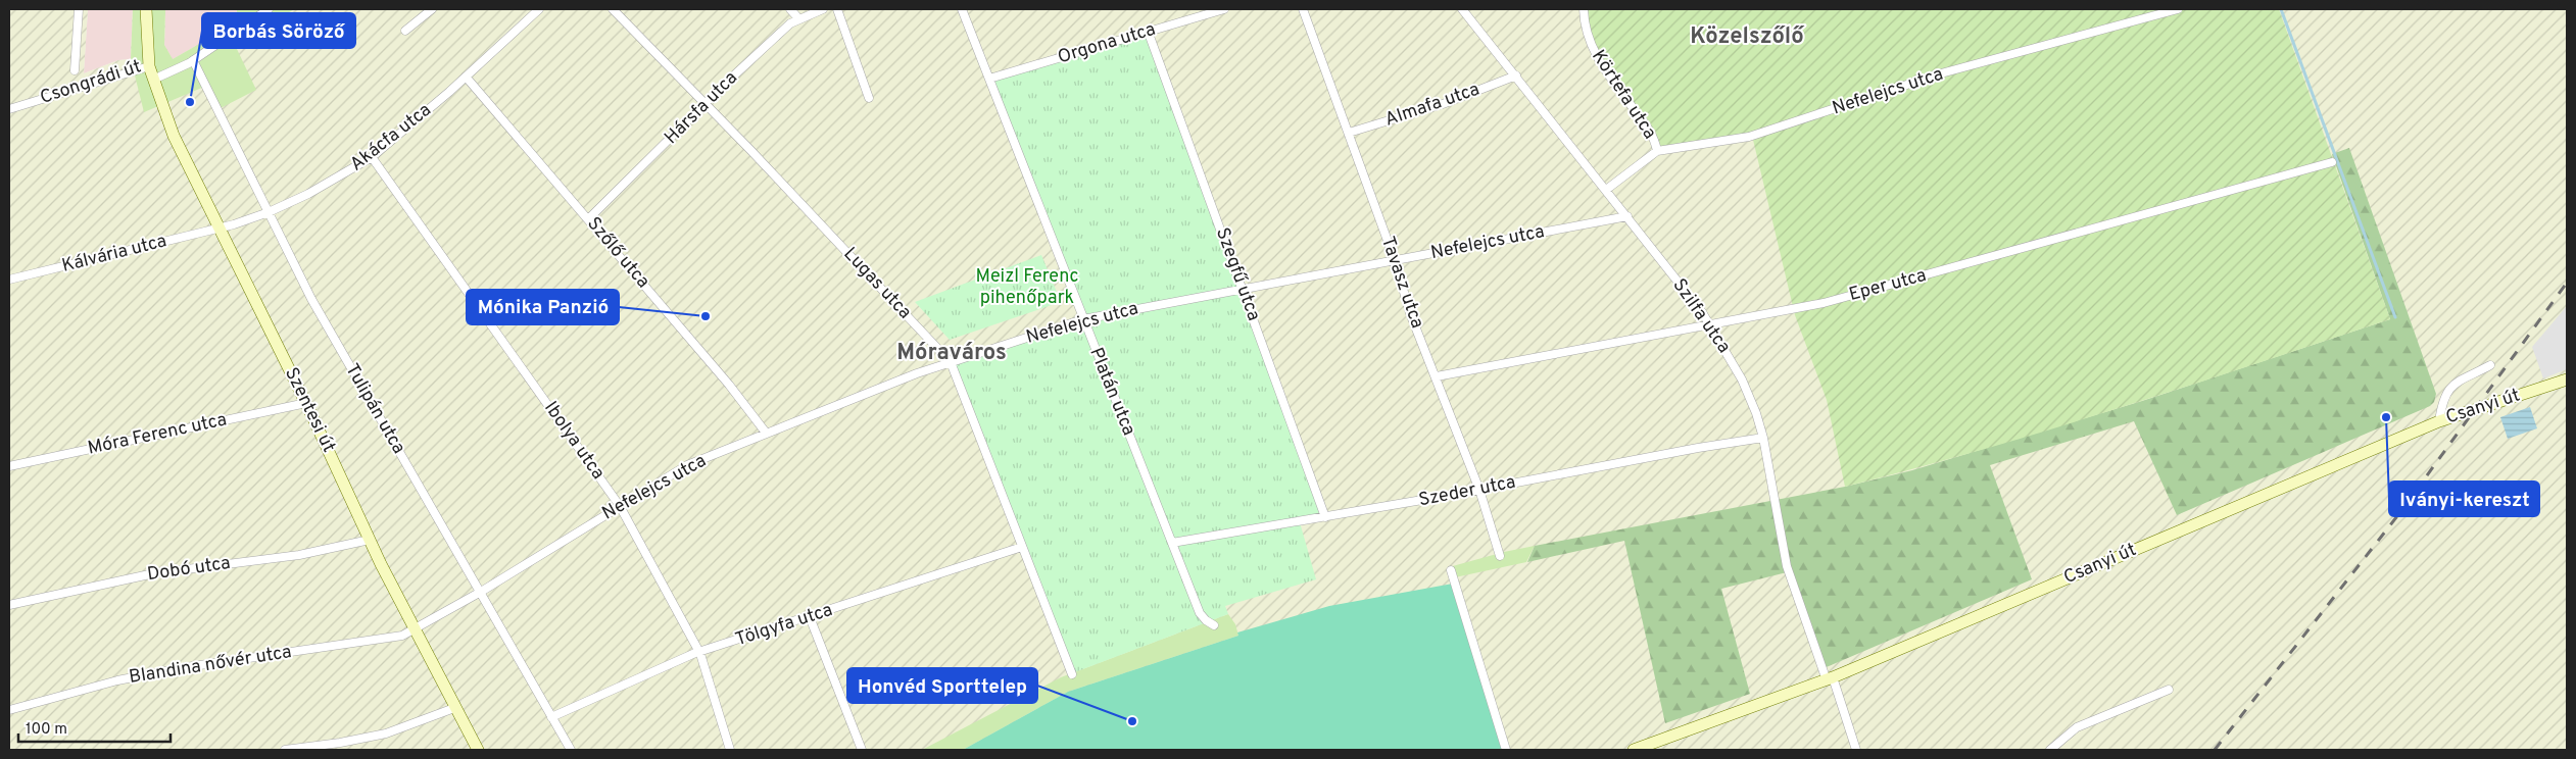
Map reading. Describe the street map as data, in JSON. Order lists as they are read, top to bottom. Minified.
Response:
{"streets":{"street":["Orgona utca","Csongrádi út","Nefelejcs utca","Körtefa utca","Almafa utca","Hársfa utca","Akácfa utca","Szőlő utca","Kálvária utca","Szegfű utca","Tavasz utca","Lugas utca","Eper utca","Szilfa utca","Platán utca","Csanyi út","Tulipán utca","Szentesi út","Móra Ferenc utca","Ibolya utca","Szeder utca","Dobó utca","Tölgyfa utca","Blandina nővér utca"]},"crossings":[["Orgona utca","Szegfű utca"],["Orgona utca","Platán utca"],["Csongrádi út","Szentesi út"],["Nefelejcs utca","Körtefa utca"],["Nefelejcs utca","Szőlő utca"],["Nefelejcs utca","Szegfű utca"],["Nefelejcs utca","Tavasz utca"],["Nefelejcs utca","Lugas utca"],["Nefelejcs utca","Szilfa utca"],["Nefelejcs utca","Platán utca"],["Nefelejcs utca","Tulipán utca"],["Nefelejcs utca","Szentesi út"],["Nefelejcs utca","Ibolya utca"],["Nefelejcs utca","Blandina nővér utca"],["Almafa utca","Tavasz utca"],["Almafa utca","Szilfa utca"],["Hársfa utca","Szőlő utca"],["Hársfa utca","Lugas utca"],["Akácfa utca","Szőlő utca"],["Akácfa utca","Kálvária utca"],["Akácfa utca","Tulipán utca"],["Akácfa utca","Szentesi út"],["Akácfa utca","Ibolya utca"],["Kálvária utca","Szentesi út"],["Szegfű utca","Szeder utca"],["Tavasz utca","Eper utca"],["Tavasz utca","Szeder utca"],["Lugas utca","Tölgyfa utca"],["Eper utca","Szilfa utca"],["Szilfa utca","Csanyi út"],["Szilfa utca","Szeder utca"],["Platán utca","Szeder utca"],["Tulipán utca","Tölgyfa utca"],["Szentesi út","Móra Ferenc utca"],["Szentesi út","Dobó utca"],["Szentesi út","Blandina nővér utca"],["Ibolya utca","Tölgyfa utca"]],"districts":["Közelszőlő","Móraváros"],"parks":["Meizl Ferenc pihenőpark"],"places":["Borbás Söröző","Mónika Panzió","Iványi-kereszt","Honvéd Sporttelep"],"scale_bar":"100 m"}
